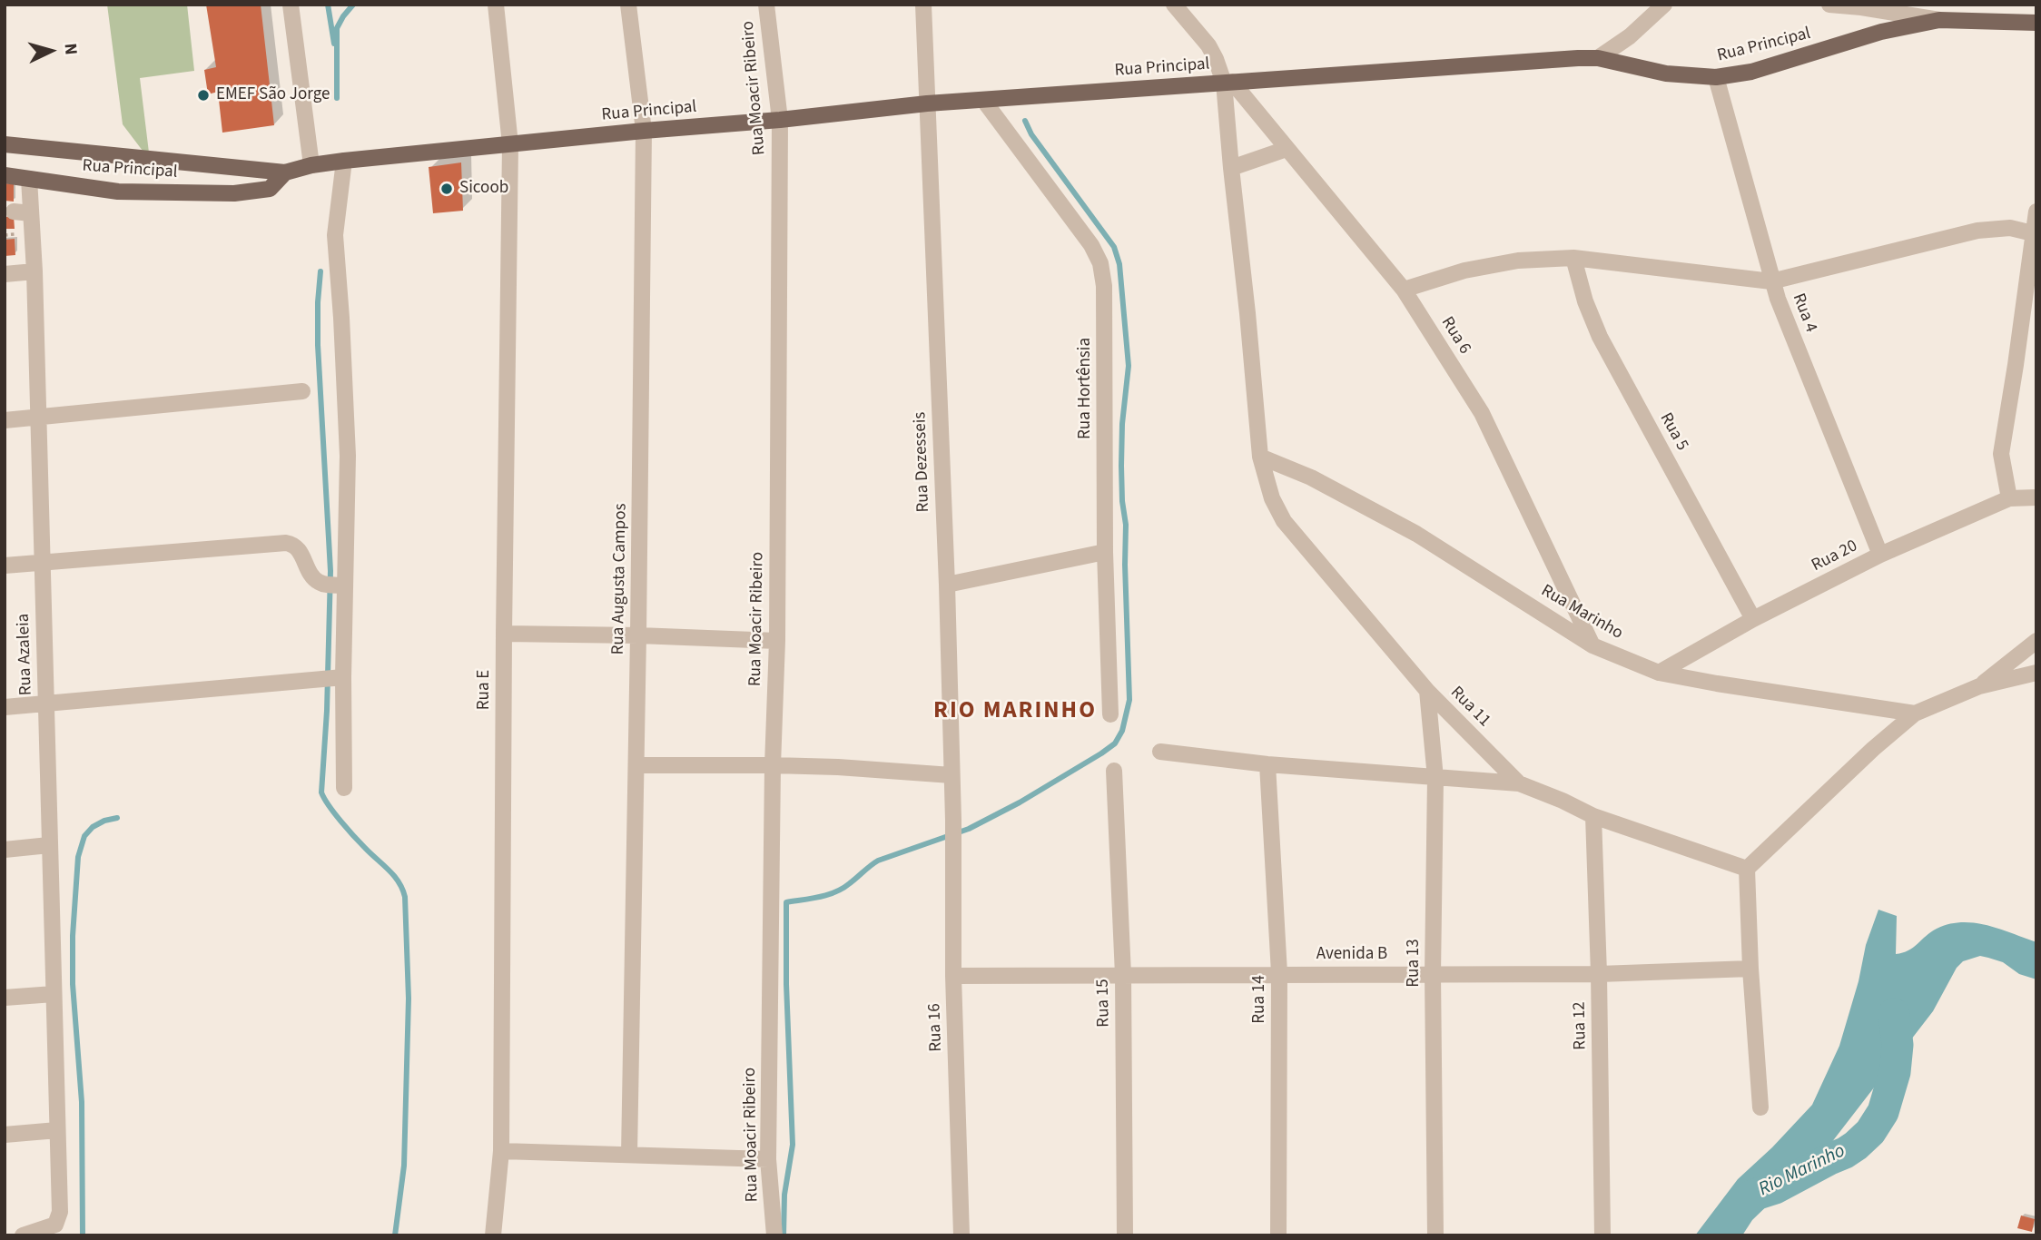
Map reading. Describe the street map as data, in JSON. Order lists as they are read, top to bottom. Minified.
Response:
{"streets":{"main road":["Rua Principal"],"street":["Rua Moacir Ribeiro","Rua 4","Rua 6","Rua Hortênsia","Rua 5","Rua Dezesseis","Rua 20","Rua Augusta Campos","Rua Marinho","Rua Azaleia","Rua E","Rua 11","Avenida B","Rua 13","Rua 14","Rua 15","Rua 12","Rua 16"]},"crossings":[["Rua Principal","Rua Moacir Ribeiro"],["Rua Principal","Rua 4"],["Rua Principal","Rua 6"],["Rua Principal","Rua Hortênsia"],["Rua Principal","Rua Dezesseis"],["Rua Principal","Rua Augusta Campos"],["Rua Principal","Rua Azaleia"],["Rua Principal","Rua E"],["Rua Principal","Rua 11"],["Rua 4","Rua 20"],["Rua 6","Rua Marinho"],["Rua 6","Rua 11"],["Rua 5","Rua 20"],["Rua Dezesseis","Rua 16"],["Rua 20","Rua Marinho"],["Rua Marinho","Rua 11"],["Rua 11","Rua 13"],["Rua 11","Rua 12"],["Avenida B","Rua 13"],["Avenida B","Rua 14"],["Avenida B","Rua 15"],["Avenida B","Rua 12"],["Avenida B","Rua 16"]],"districts":["RIO MARINHO"],"water":["Rio Marinho"],"places":["EMEF São Jorge","Sicoob"],"north":"right"}
